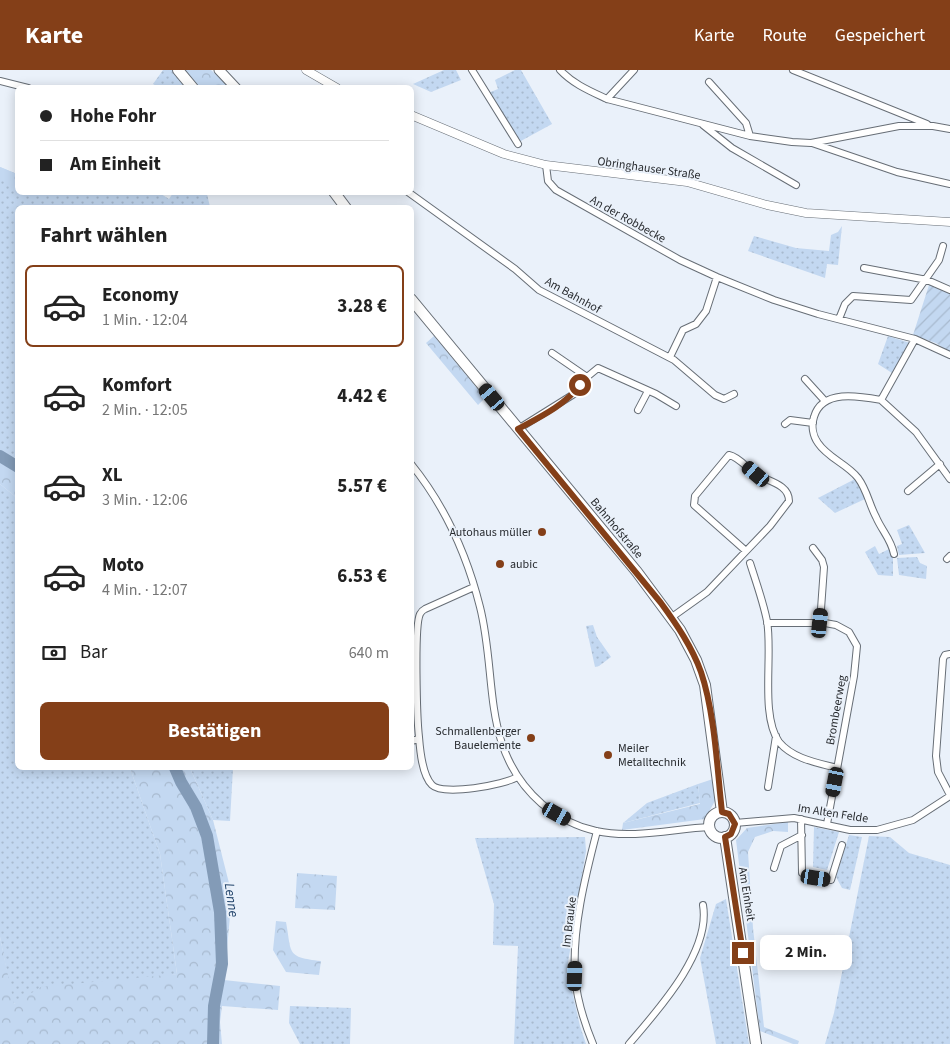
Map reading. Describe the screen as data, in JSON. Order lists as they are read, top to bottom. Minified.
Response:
{"streets":{"main road":["Bahnhofstraße","Am Einheit"],"street":["Obringhauser Straße","An der Robbecke","Am Bahnhof","Brombeerweg","Im Alten Felde","Im Brauke"]},"crossings":[["Obringhauser Straße","An der Robbecke"],["Bahnhofstraße","Im Alten Felde"],["Bahnhofstraße","Am Einheit"],["Brombeerweg","Im Alten Felde"],["Im Alten Felde","Am Einheit"]],"water":["Lenne"],"places":["Autohaus müller","aubic","Schmallenberger Bauelemente","Meiler Metalltechnik"],"page":{"header":"Karte","nav":["Karte","Route","Gespeichert"],"banner":["Hohe Fohr","Am Einheit"],"heading":"Fahrt wählen","list":[{"name":"Economy","note":"1 Min. · 12:04","value":"3.28 €"},{"name":"Komfort","note":"2 Min. · 12:05","value":"4.42 €"},{"name":"XL","note":"3 Min. · 12:06","value":"5.57 €"},{"name":"Moto","note":"4 Min. · 12:07","value":"6.53 €"}],"pay":["Bar","640 m"],"buttons":"Bestätigen","bubble":"2 Min."}}
